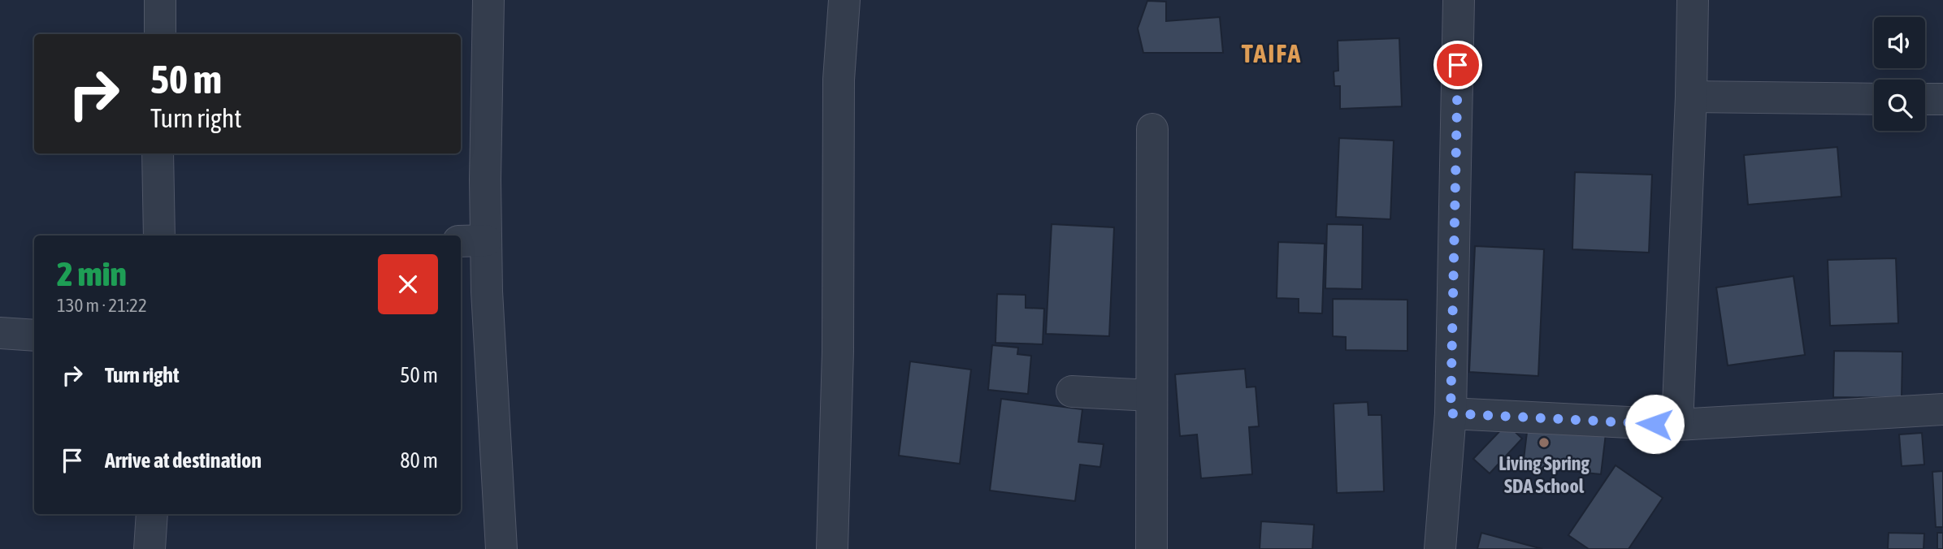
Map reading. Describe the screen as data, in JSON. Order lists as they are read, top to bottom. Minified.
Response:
{"districts":["TAIFA"],"places":["Living Spring SDA School"],"page":{"turn":["50 m","Turn right"],"heading":["2 min","130 m · 21:22"],"list":[{"name":"Turn right","value":"50 m"},{"name":"Arrive at destination","value":"80 m"}]}}
